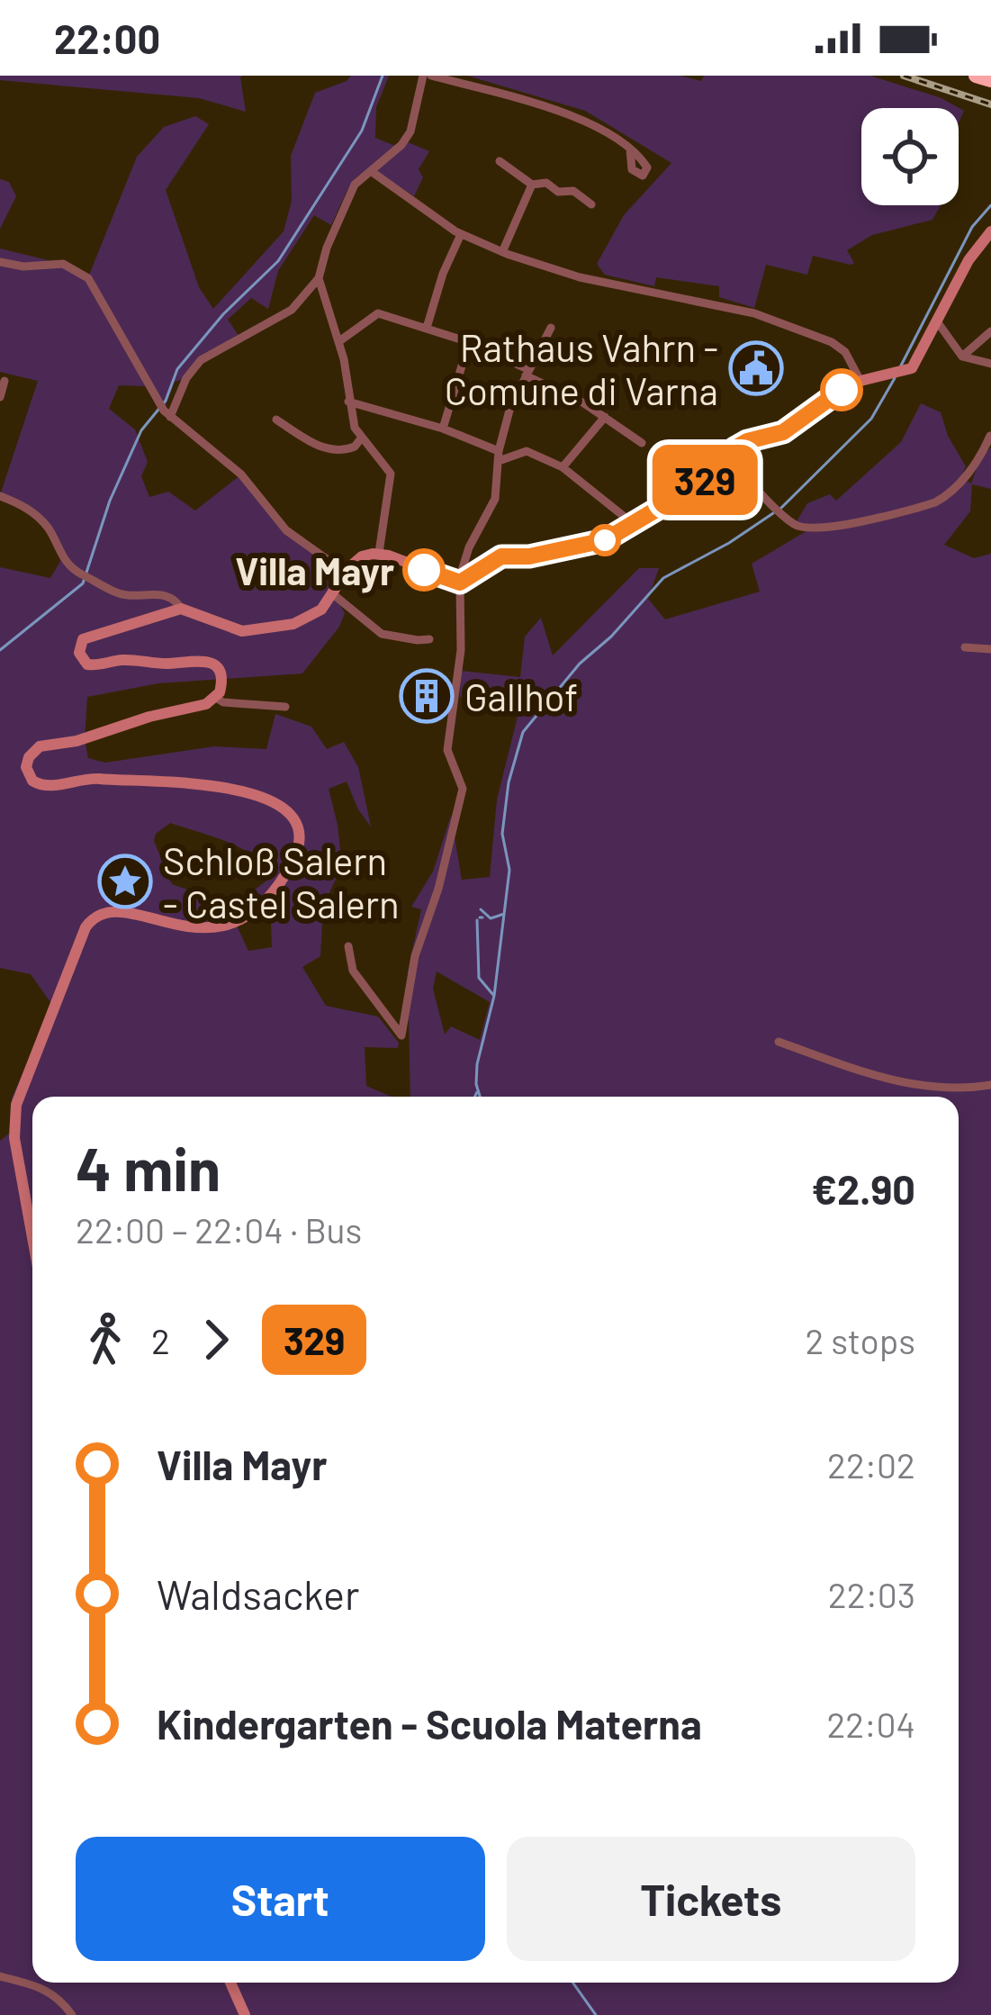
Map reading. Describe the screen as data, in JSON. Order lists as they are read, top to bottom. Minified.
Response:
{"places":{"public building":["Rathaus Vahrn - Comune di Varna"],"other":["Villa Mayr"],"building":["Gallhof"],"place":["Schloß Salern - Castel Salern"]},"lines":["bus line 329"],"page":{"status":"22:00","on_map":"329","heading":["4 min","22:00 – 22:04 · Bus","€2.90"],"legs":["2","329","2 stops"],"list":[{"name":"Villa Mayr","value":"22:02"},{"name":"Waldsacker","value":"22:03"},{"name":"Kindergarten - Scuola Materna","value":"22:04"}],"buttons":["Start","Tickets"]}}
